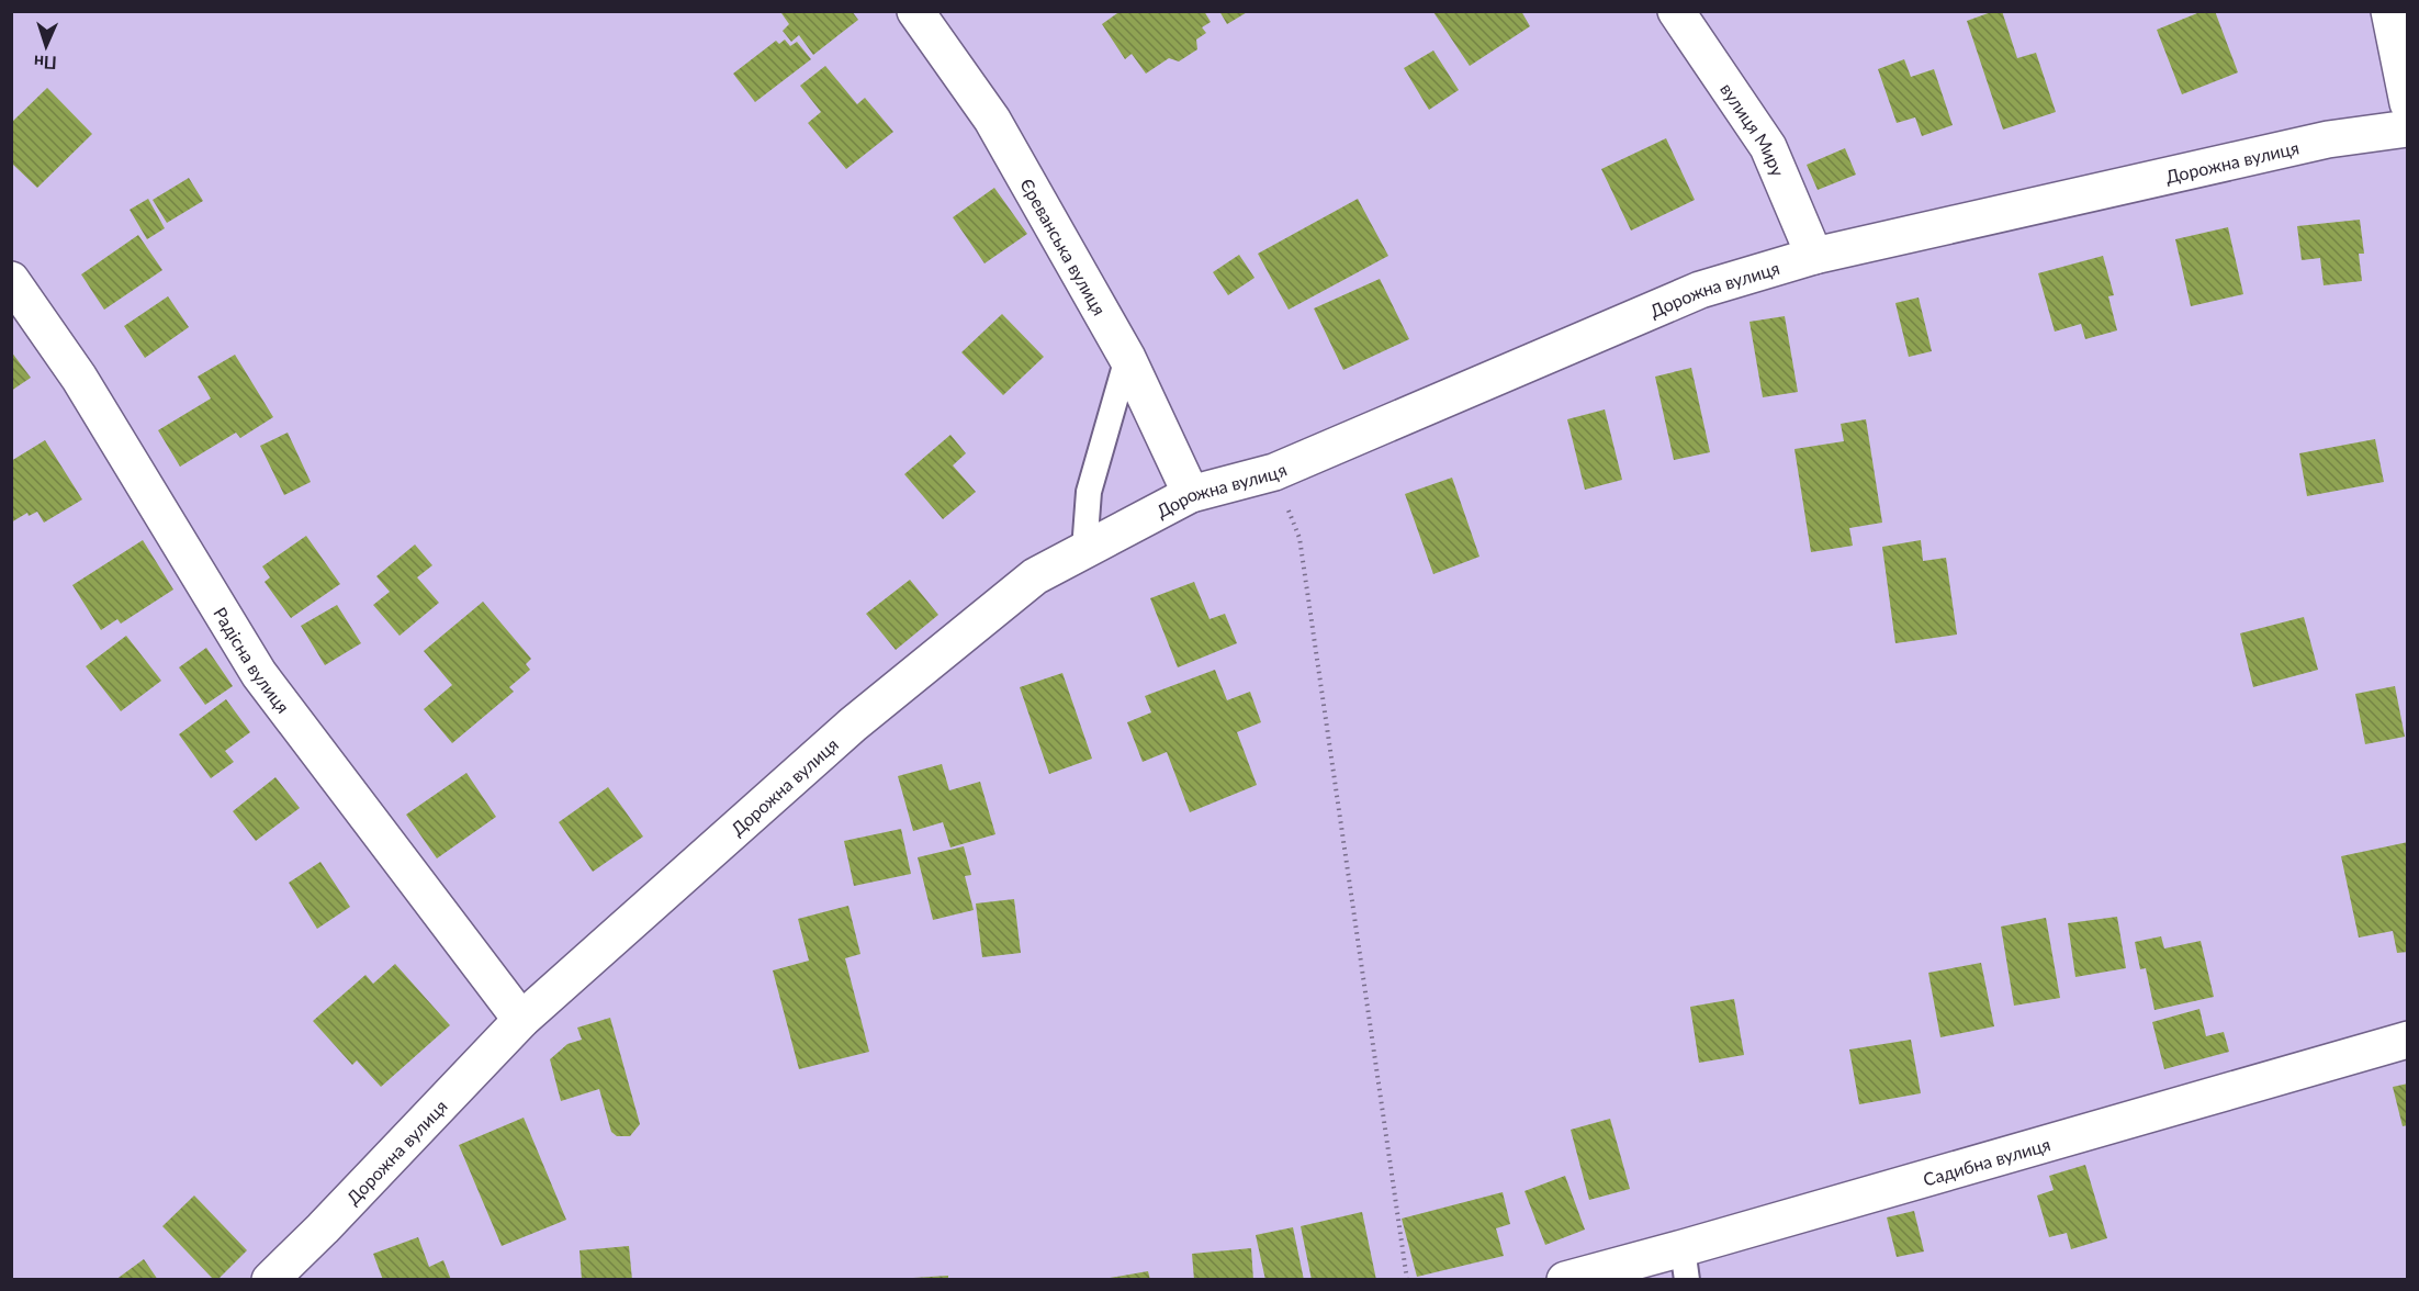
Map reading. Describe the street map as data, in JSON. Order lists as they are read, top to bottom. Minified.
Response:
{"streets":{"street":["вулиця Миру","Дорожна вулиця","Єреванська вулиця","Радісна вулиця","Садибна вулиця"]},"crossings":[["вулиця Миру","Дорожна вулиця"],["Дорожна вулиця","Єреванська вулиця"],["Дорожна вулиця","Радісна вулиця"]],"north":"bottom"}
